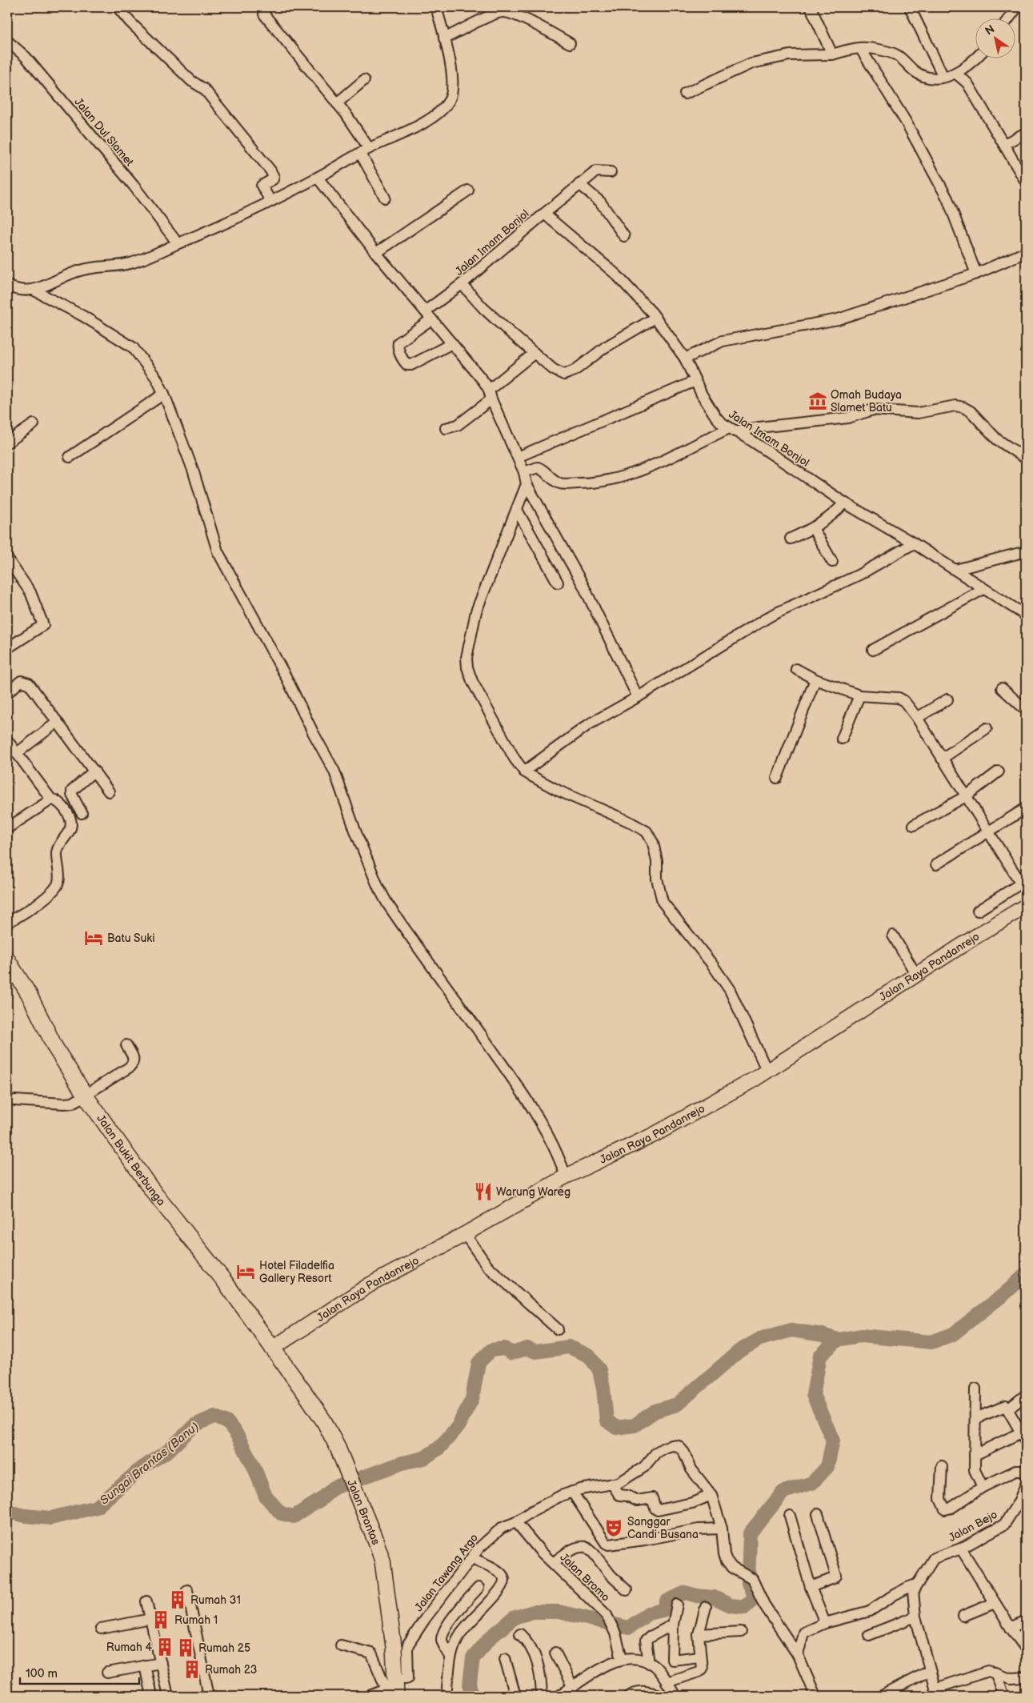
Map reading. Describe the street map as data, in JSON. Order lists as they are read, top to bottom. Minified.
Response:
{"streets":{"main road":["Jalan Raya Pandanrejo","Jalan Bukit Berbunga","Jalan Brantas"],"street":["Jalan Dul Slamet","Jalan Imam Bonjol","Jalan Bejo","Jalan Tawang Argo","Jalan Bromo"]},"crossings":[["Jalan Raya Pandanrejo","Jalan Bukit Berbunga"],["Jalan Raya Pandanrejo","Jalan Brantas"],["Jalan Bukit Berbunga","Jalan Brantas"],["Jalan Brantas","Jalan Tawang Argo"],["Jalan Tawang Argo","Jalan Bromo"]],"water":["Sungai Brantas (Banu)"],"places":{"museum":["Omah Budaya Slamet Batu"],"hotel":["Batu Suki","Hotel Filadelfia Gallery Resort"],"restaurant":["Warung Wareg"],"theatre":["Sanggar Candi Busana"],"building":["Rumah 31","Rumah 1","Rumah 4","Rumah 25","Rumah 23"]},"scale_bar":"100 m","north":"top left"}
